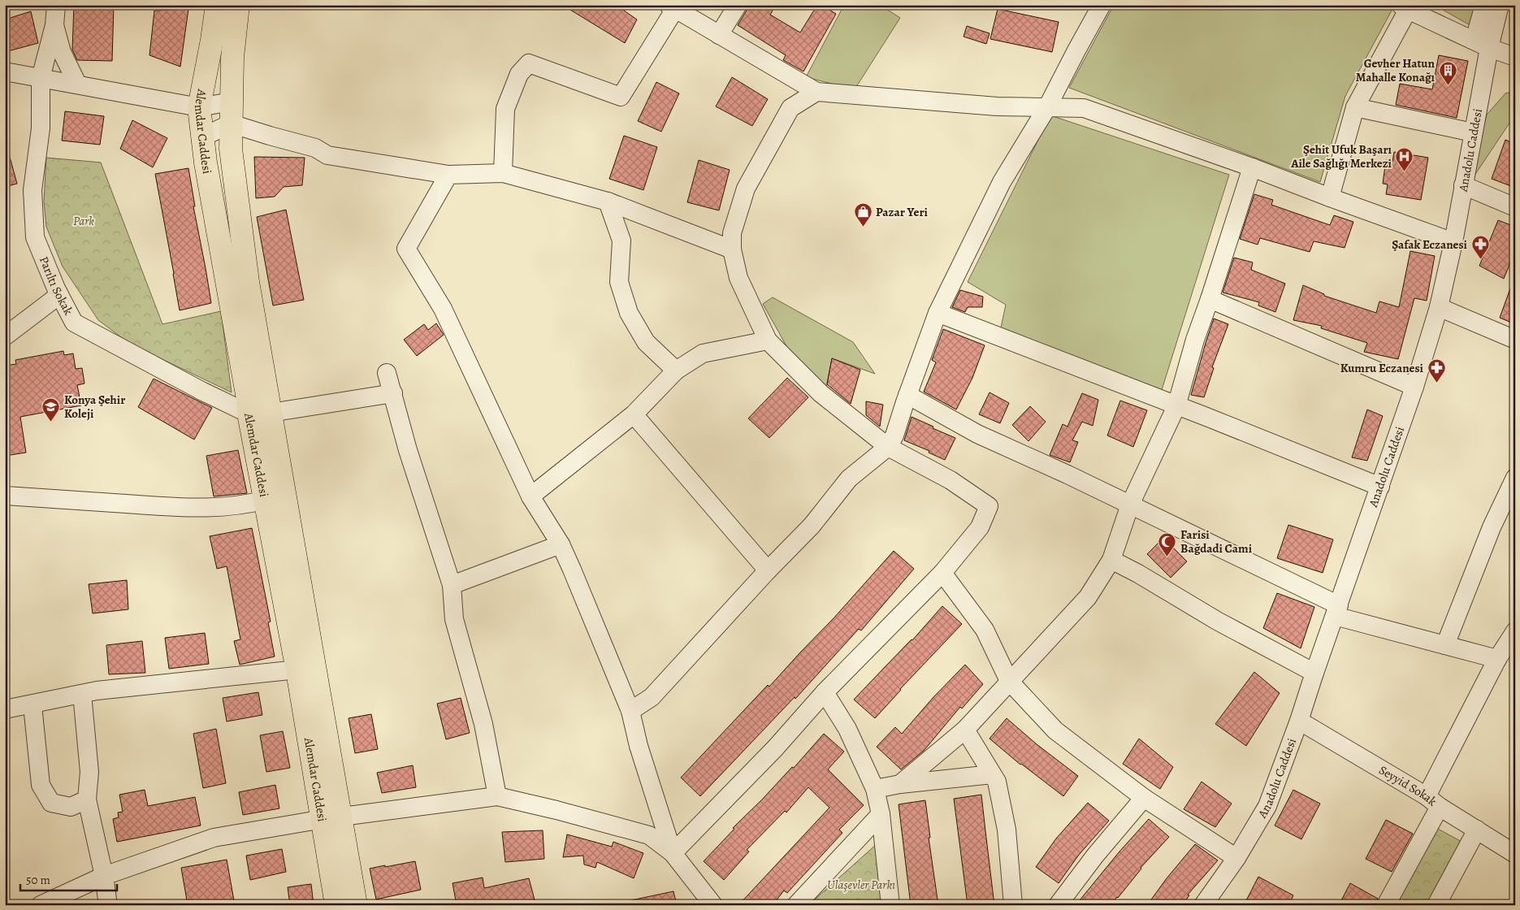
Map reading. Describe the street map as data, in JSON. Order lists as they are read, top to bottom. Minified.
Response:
{"streets":{"main road":["Alemdar Caddesi"],"street":["Anadolu Caddesi","Parıltı Sokak","Seyyid Sokak"]},"crossings":[["Alemdar Caddesi","Parıltı Sokak"],["Anadolu Caddesi","Seyyid Sokak"]],"parks":["Park","Ulaşevler Parkı"],"places":{"building":["Gevher Hatun Mahalle Konağı"],"hospital":["Şehit Ufuk Başarı Aile Sağlığı Merkezi"],"shop":["Pazar Yeri"],"pharmacy":["Şafak Eczanesi","Kumru Eczanesi"],"school or university":["Konya Şehir Koleji"],"mosque":["Farisi Bağdadi Cami"]},"scale_bar":"50 m"}
